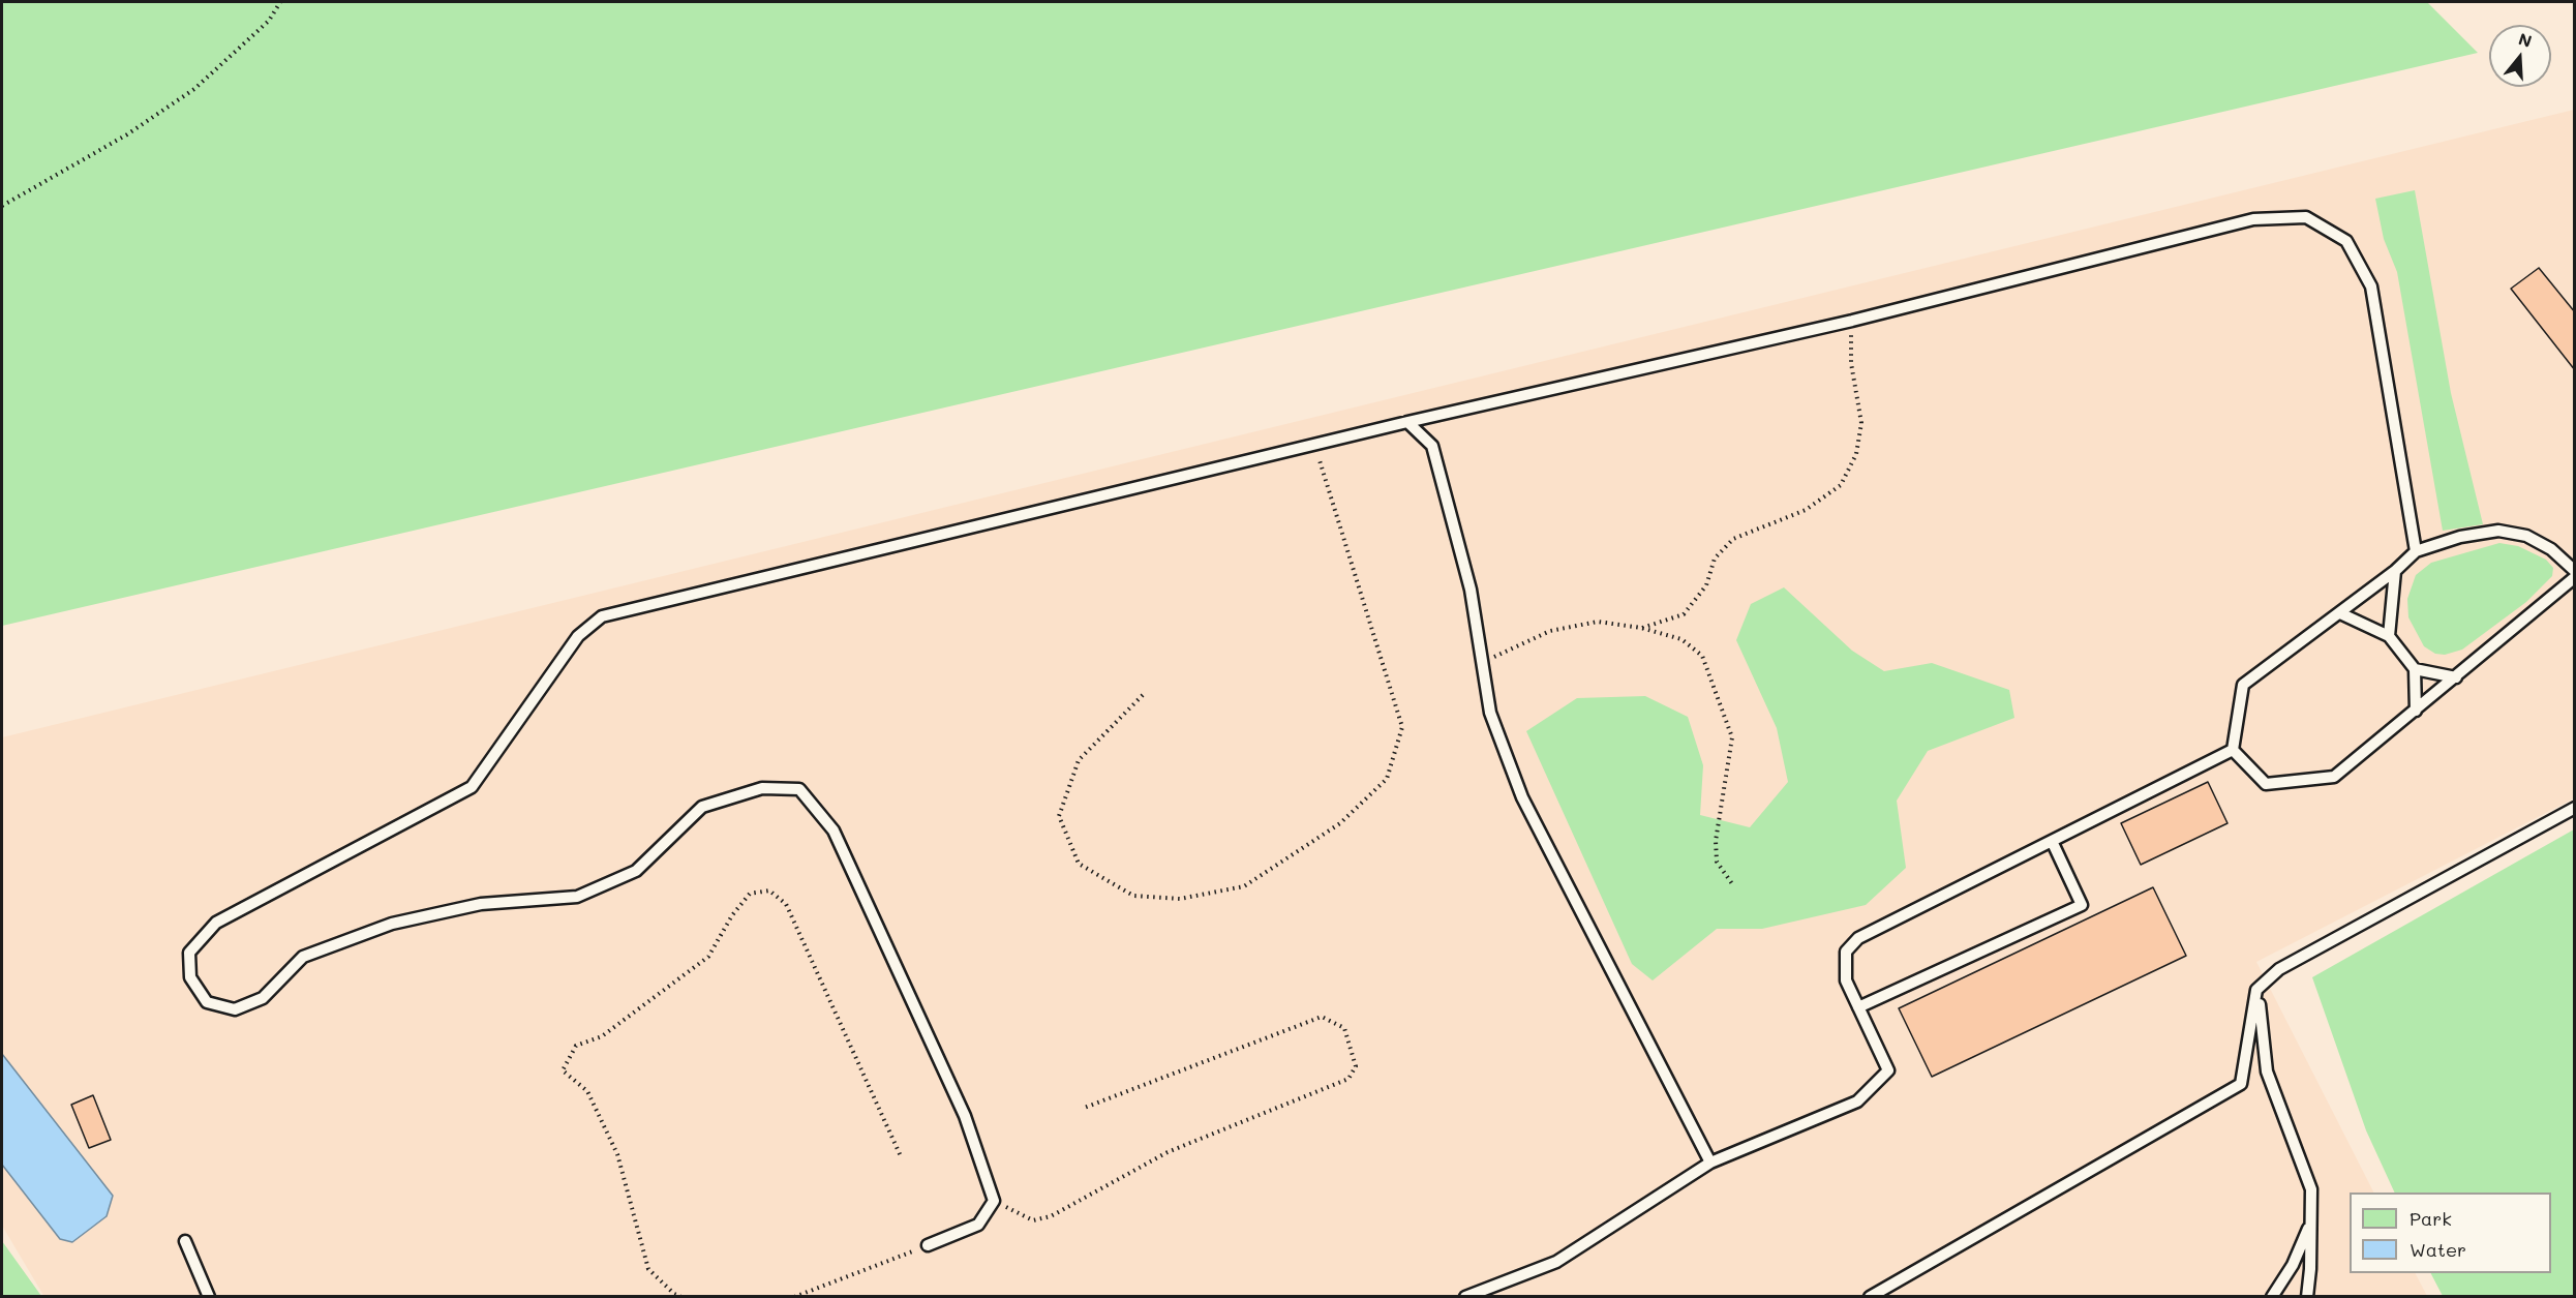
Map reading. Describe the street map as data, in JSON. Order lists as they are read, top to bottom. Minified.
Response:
{"legend":["Park","Water"],"north":"top"}
